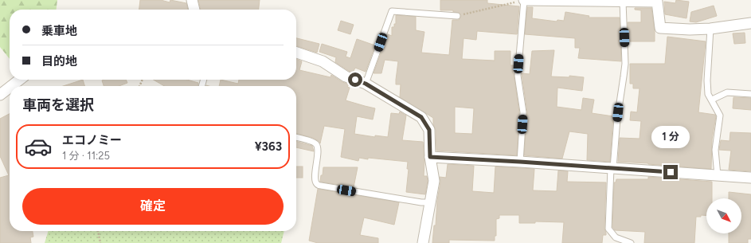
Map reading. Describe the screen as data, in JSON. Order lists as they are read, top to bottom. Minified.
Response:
{"north":"bottom right","page":{"banner":["乗車地","目的地"],"heading":"車両を選択","list":[{"name":"エコノミー","note":"1 分 · 11:25","value":"¥363"}],"bubble":"1 分","buttons":"確定"}}
